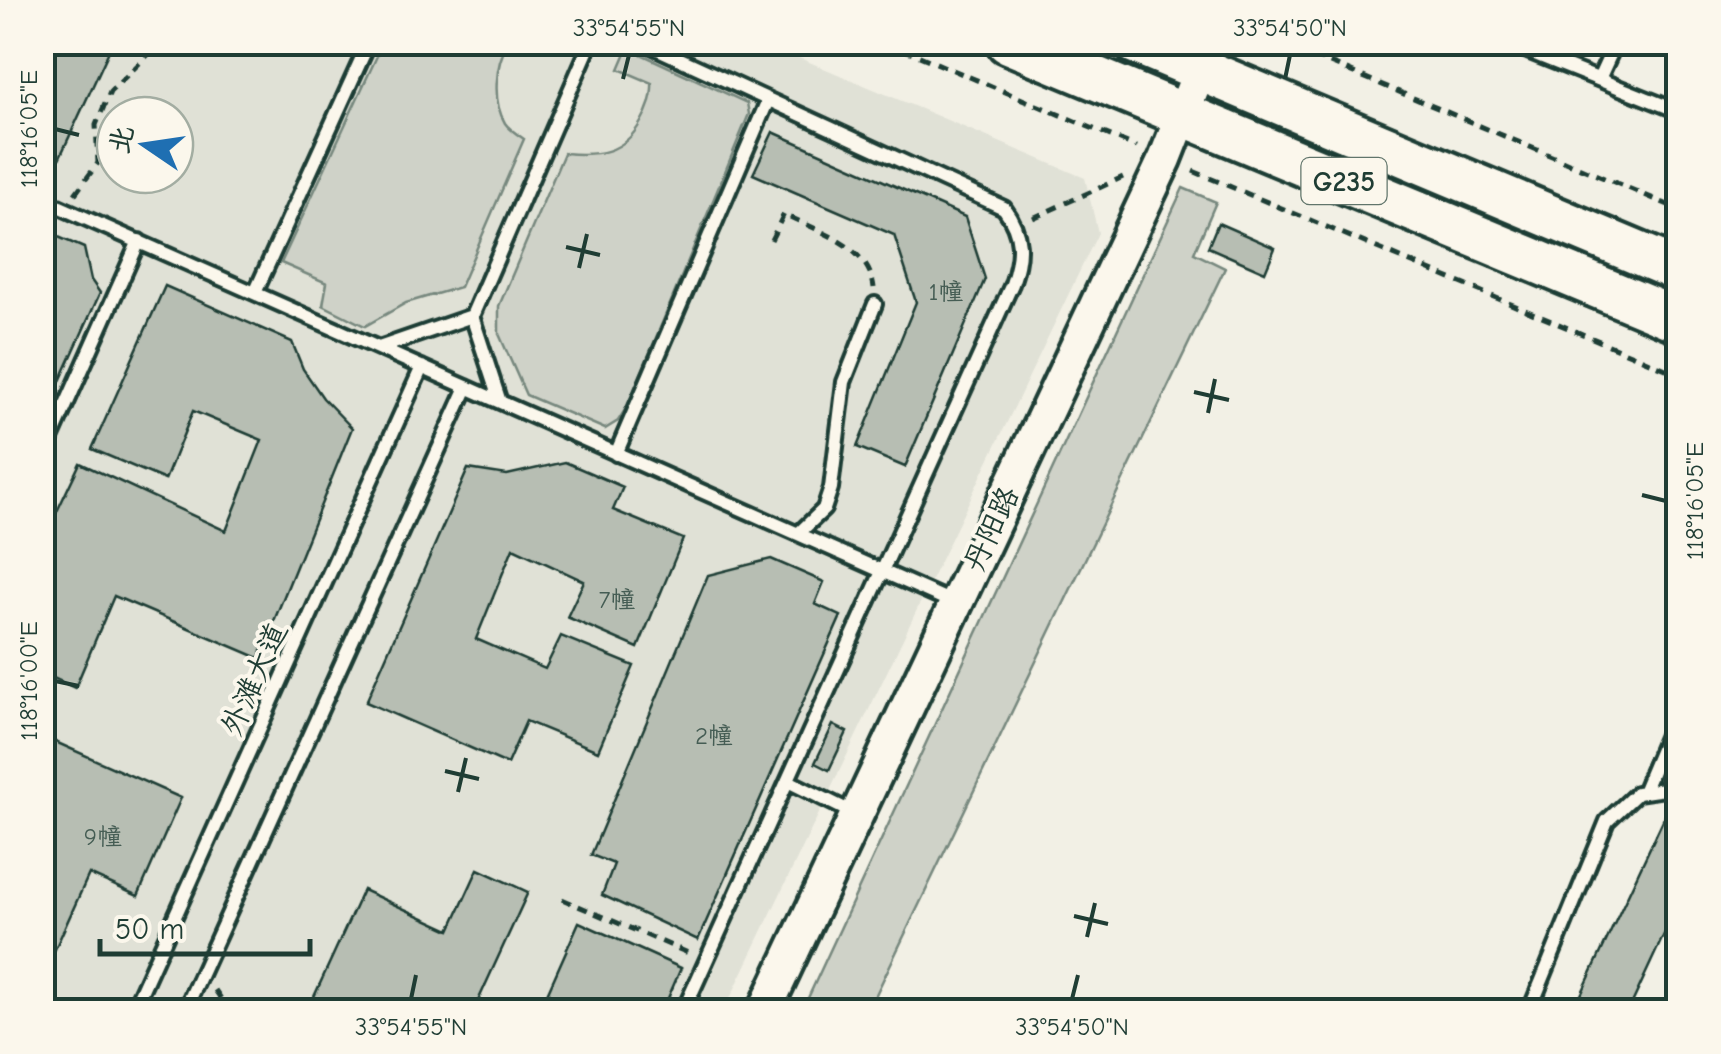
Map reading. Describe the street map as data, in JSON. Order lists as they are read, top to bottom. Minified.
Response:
{"streets":{"highway":["G235"],"street":["丹阳路"],"lane":["外滩大道"]},"crossings":[["G235","丹阳路"]],"house_numbers":["1幢","7幢","2幢","9幢"],"scale_bar":"50 m","north":"left","coordinates":["33°54'55\"N","33°54'50\"N","118°16'05\"E","118°16'00\"E"]}
